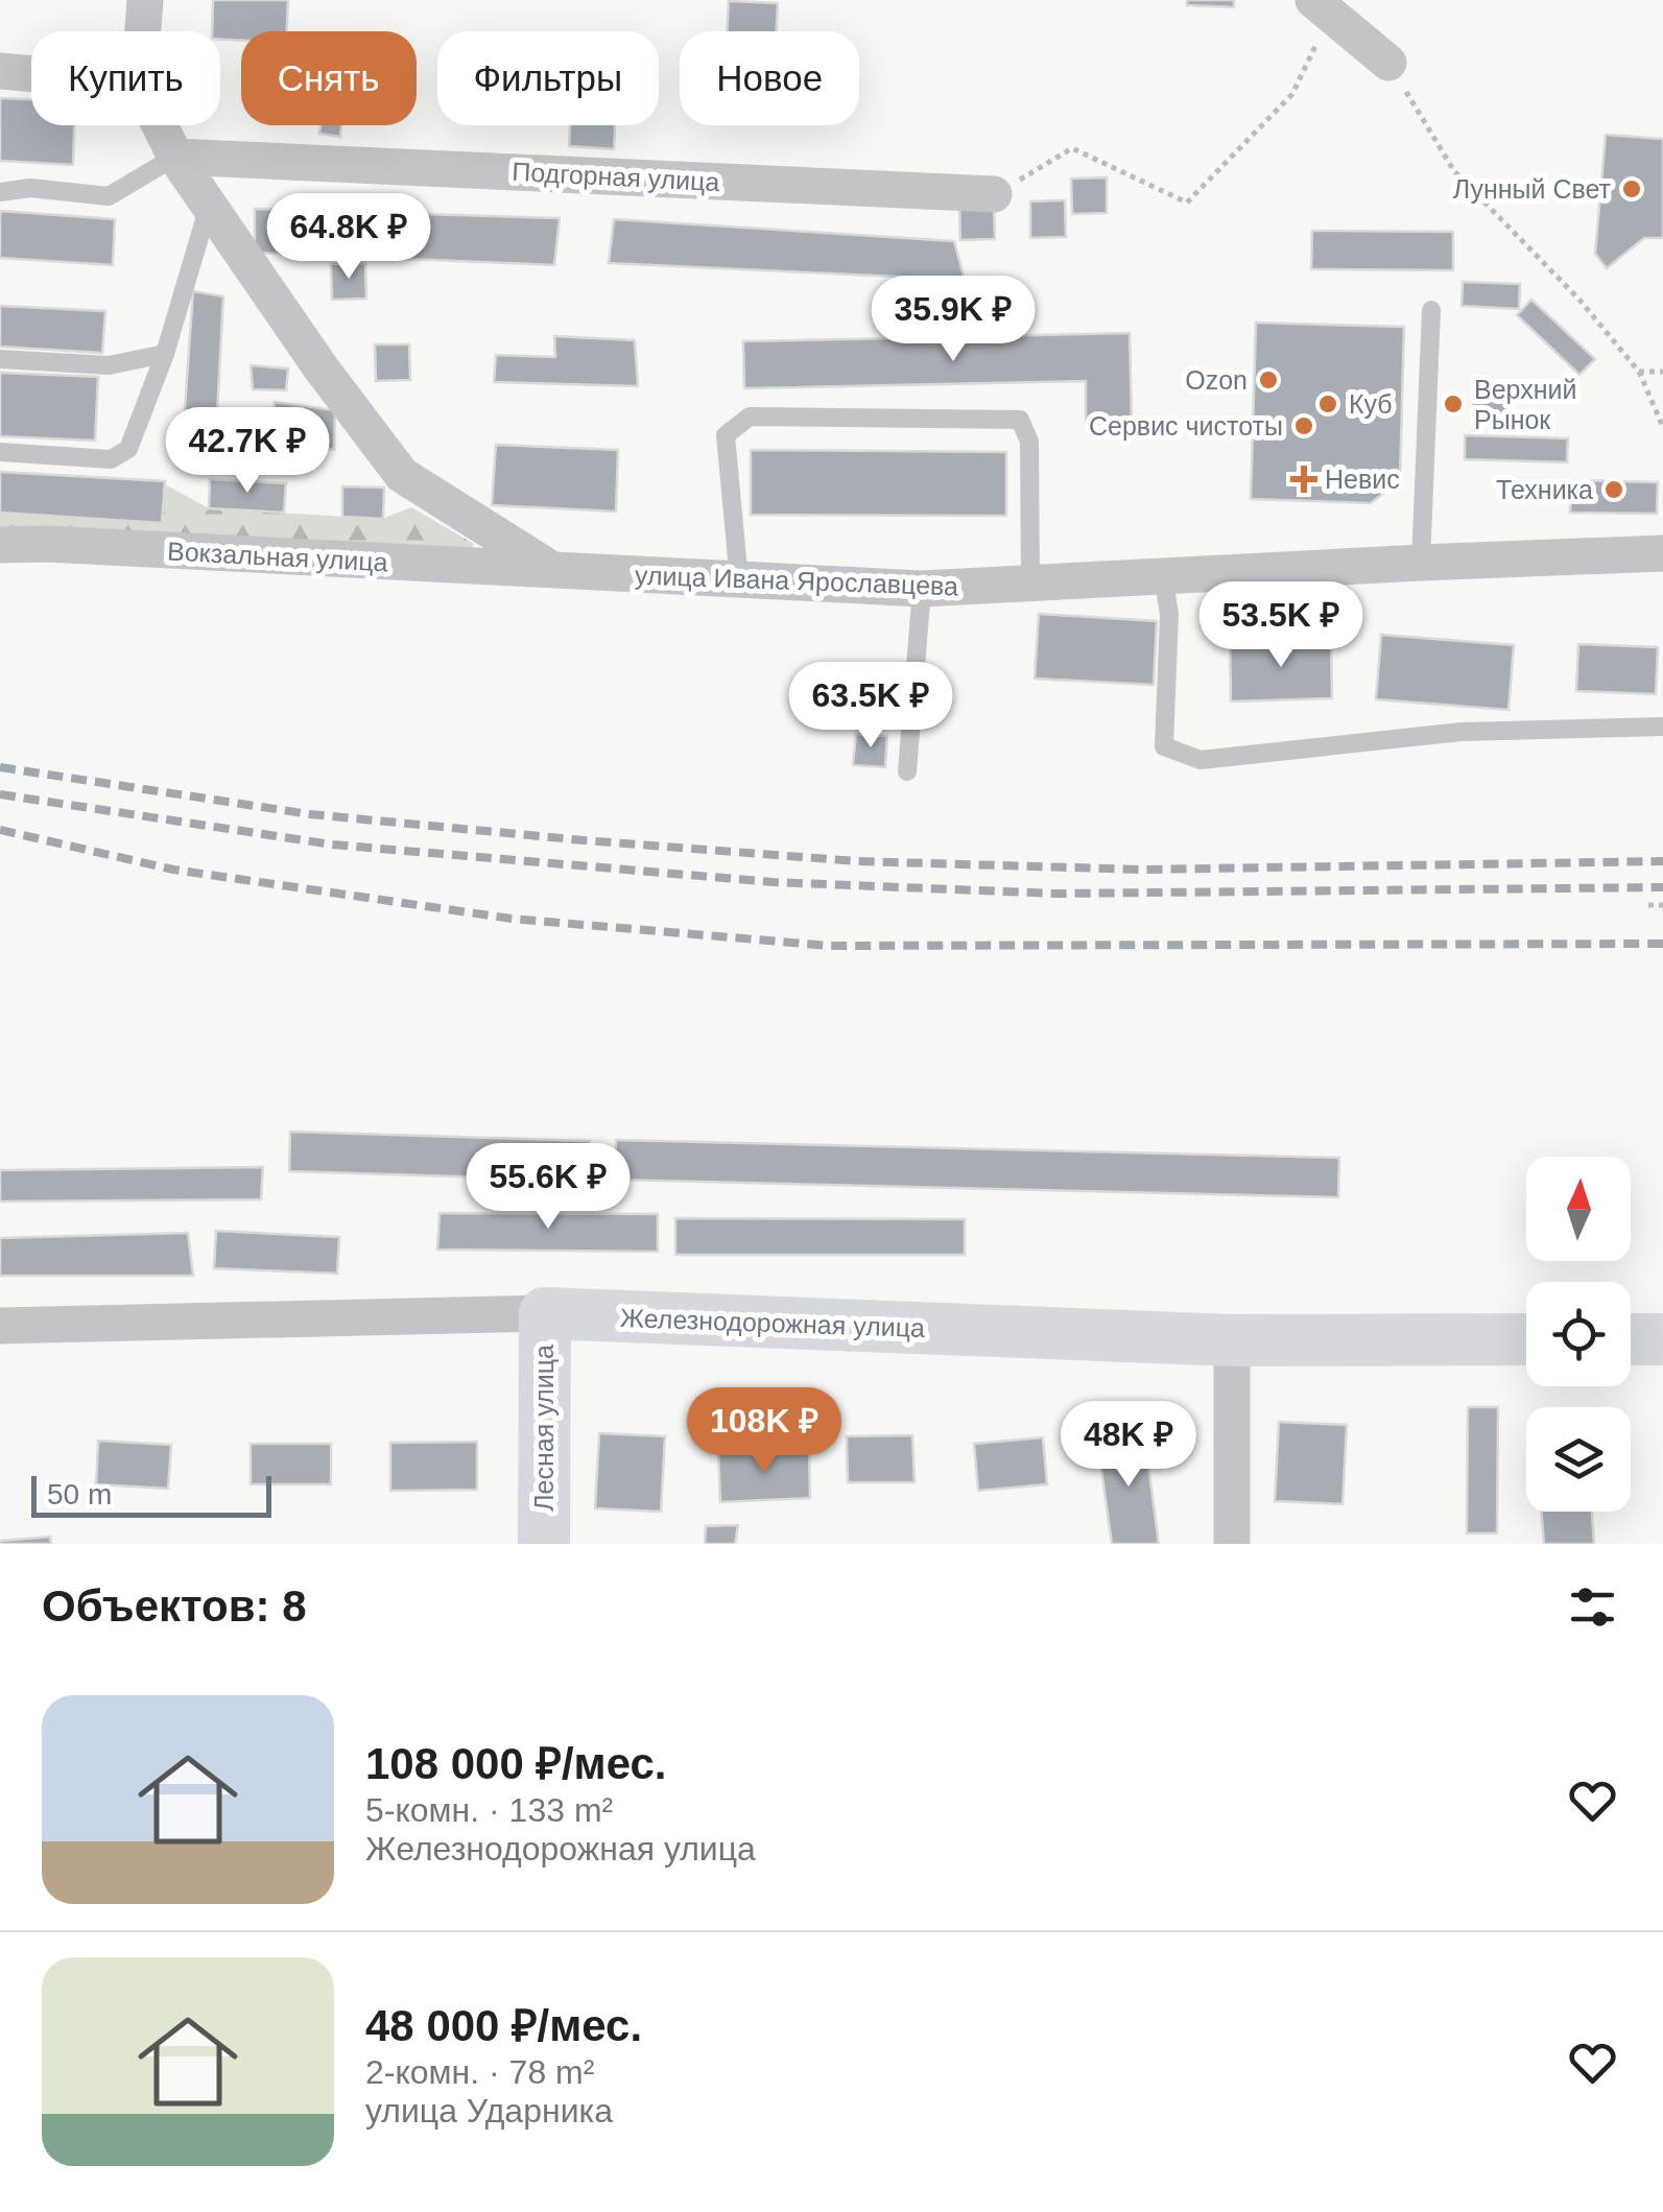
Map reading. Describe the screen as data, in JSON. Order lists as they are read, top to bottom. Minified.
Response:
{"streets":{"street":["Подгорная улица","Вокзальная улица","улица Ивана Ярославцева","Железнодорожная улица","Лесная улица"]},"crossings":[["Вокзальная улица","улица Ивана Ярославцева"],["Железнодорожная улица","Лесная улица"]],"places":{"other":["Лунный Свет","Ozon","Куб","Верхний Рынок","Сервис чистоты","Техника"],"health":["Невис"]},"scale_bar":"50 m","north":"top","page":{"chip":["Купить","Снять","Фильтры","Новое"],"price":["64.8K ₽","35.9K ₽","42.7K ₽","53.5K ₽","63.5K ₽","55.6K ₽","108K ₽","48K ₽"],"scale":"50 m","heading":"Объектов: 8","list":[{"name":"108 000 ₽/мес.","note":"5-комн. · 133 m² · Железнодорожная улица"},{"name":"48 000 ₽/мес.","note":"2-комн. · 78 m² · улица Ударника"}]}}
